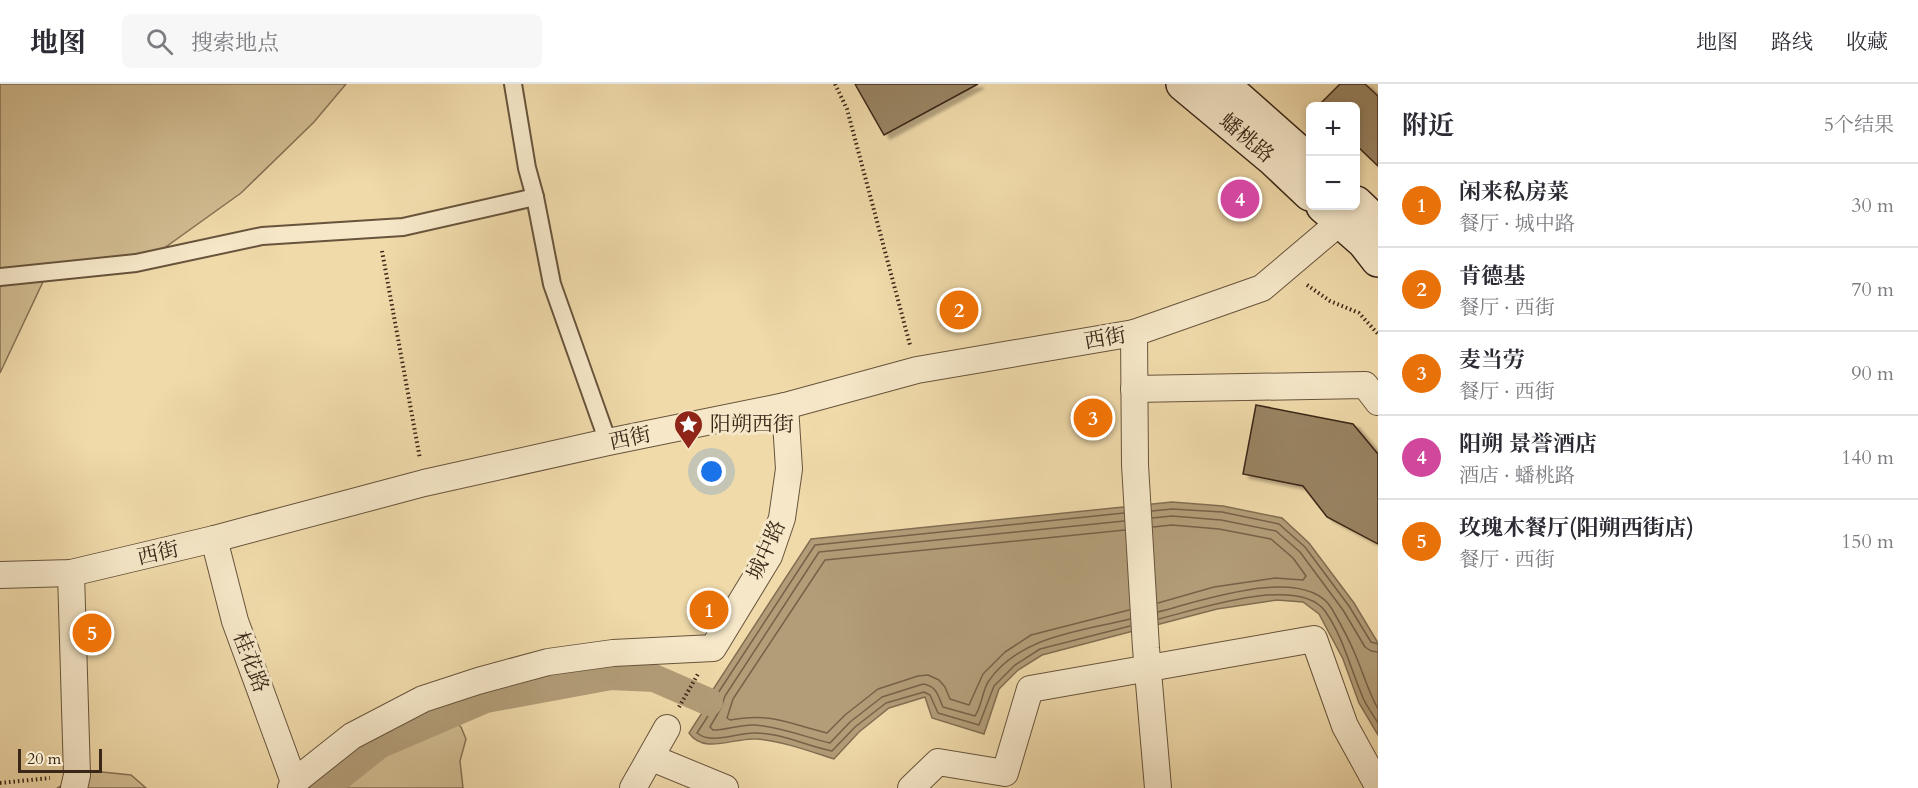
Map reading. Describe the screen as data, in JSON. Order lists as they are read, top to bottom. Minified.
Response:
{"streets":{"main road":["蟠桃路"],"street":["西街","城中路","桂花路"]},"crossings":[["西街","城中路"],["西街","桂花路"],["城中路","桂花路"]],"places":{"place":["阳朔西街"]},"scale_bar":"20 m","page":{"header":"地图","search":"搜索地点","nav":["地图","路线","收藏"],"heading":["附近","5个结果"],"map_buttons":["+","−"],"list":[{"mark":"1","name":"闲来私房菜","note":"餐厅 · 城中路","value":"30 m"},{"mark":"2","name":"肯德基","note":"餐厅 · 西街","value":"70 m"},{"mark":"3","name":"麦当劳","note":"餐厅 · 西街","value":"90 m"},{"mark":"4","name":"阳朔 景誉酒店","note":"酒店 · 蟠桃路","value":"140 m"},{"mark":"5","name":"玫瑰木餐厅(阳朔西街店)","note":"餐厅 · 西街","value":"150 m"}],"pins":["4","2","3","1","5"],"scale":"20 m"}}
